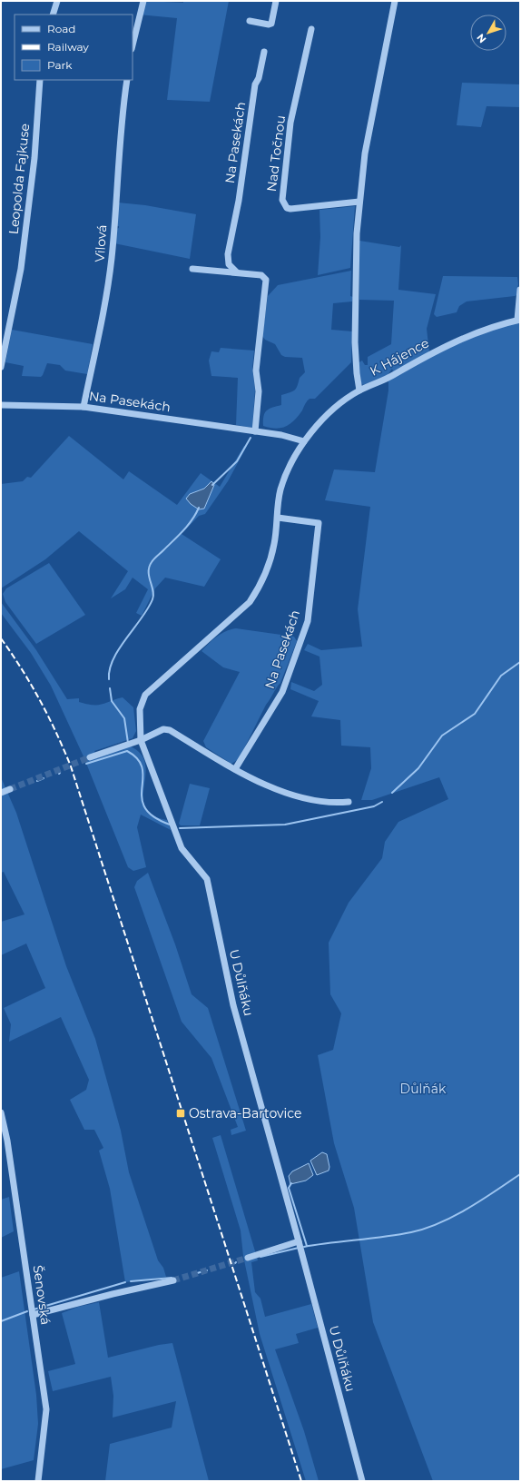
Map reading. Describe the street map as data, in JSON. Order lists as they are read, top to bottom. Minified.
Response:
{"streets":{"street":["Na Pasekách","Nad Točnou","Leopolda Fajkuse","Vilová","K Hájence","U Důlňáku","Šenovská"]},"crossings":[["Na Pasekách","Vilová"],["Na Pasekách","K Hájence"]],"parks":["Důlňák"],"places":{"transit":["Ostrava-Bartovice"]},"legend":["Road","Railway","Park"],"north":"bottom left"}
